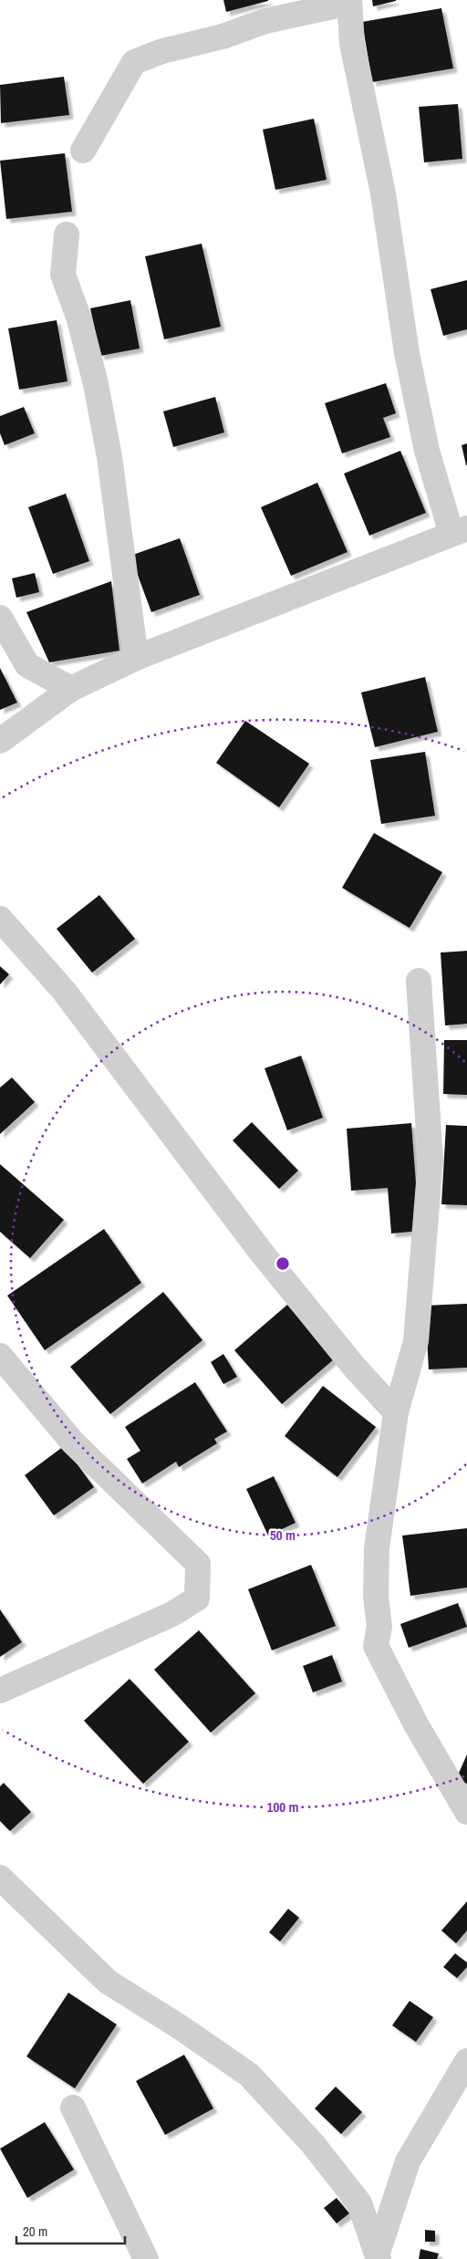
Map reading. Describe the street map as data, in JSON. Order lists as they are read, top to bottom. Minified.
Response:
{"scale_bar":"20 m","rings":["50 m","100 m"]}
